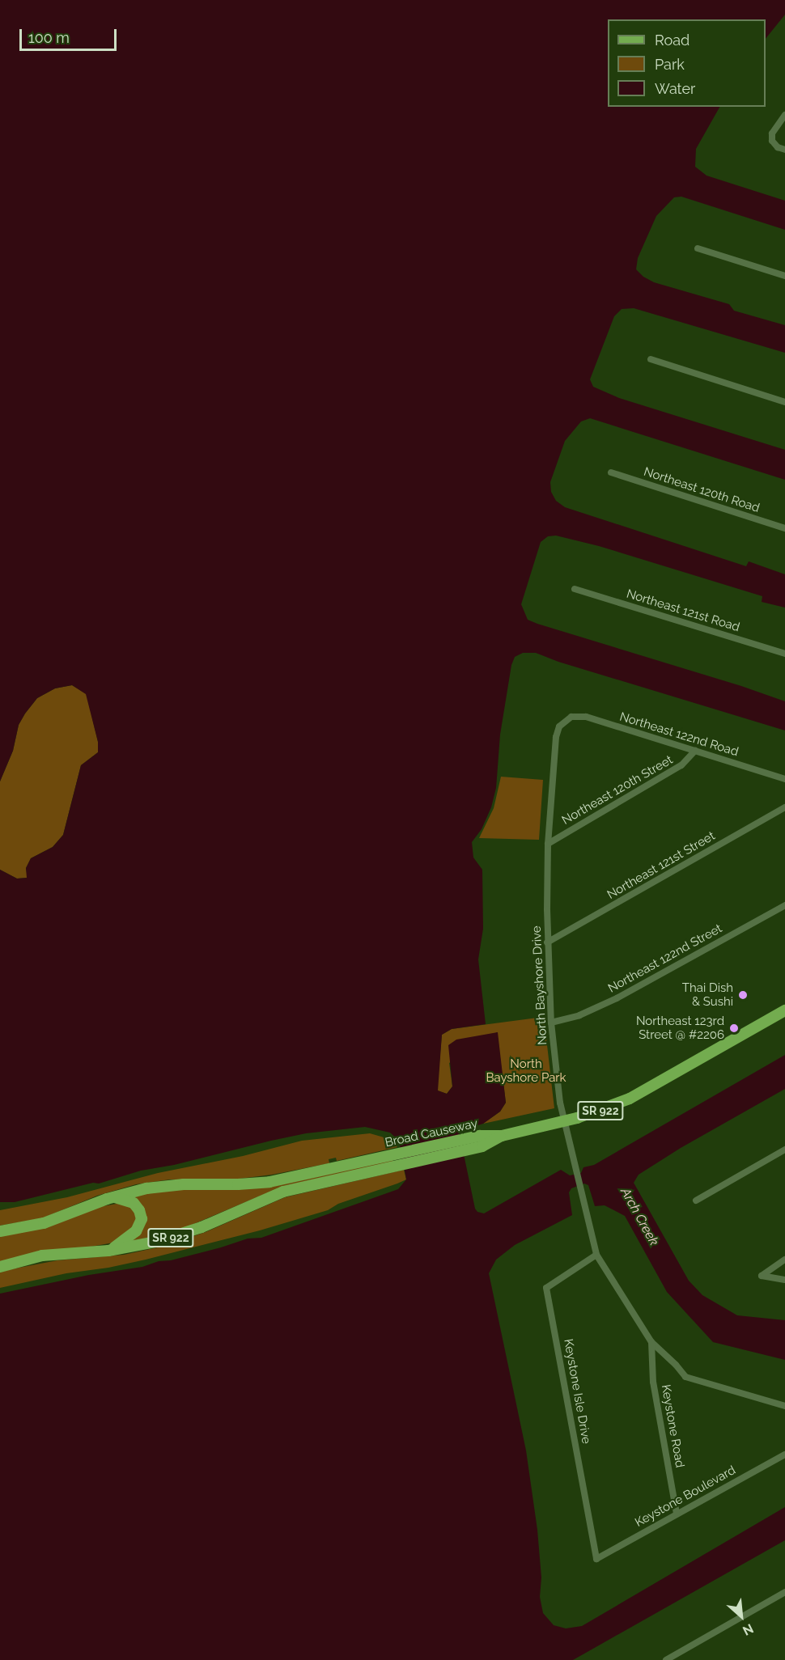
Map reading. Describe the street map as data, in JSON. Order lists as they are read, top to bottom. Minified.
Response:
{"streets":{"main road":["SR 922","Broad Causeway"],"street":["Northeast 120th Road","Northeast 121st Road","Northeast 122nd Road","Northeast 120th Street","Northeast 121st Street","Northeast 122nd Street","North Bayshore Drive","Keystone Isle Drive","Keystone Road","Keystone Boulevard"]},"crossings":[["Northeast 122nd Road","Northeast 120th Street"],["Northeast 122nd Road","North Bayshore Drive"],["Northeast 120th Street","North Bayshore Drive"],["Northeast 121st Street","North Bayshore Drive"],["Northeast 122nd Street","North Bayshore Drive"],["North Bayshore Drive","SR 922"],["North Bayshore Drive","Broad Causeway"],["North Bayshore Drive","Keystone Isle Drive"],["North Bayshore Drive","Keystone Road"],["SR 922","Broad Causeway"],["Keystone Isle Drive","Keystone Boulevard"],["Keystone Road","Keystone Boulevard"]],"water":["Arch Creek"],"parks":["North Bayshore Park"],"places":["Thai Dish & Sushi","Northeast 123rd Street @ #2206"],"legend":["Road","Park","Water"],"scale_bar":"100 m","north":"bottom right"}
